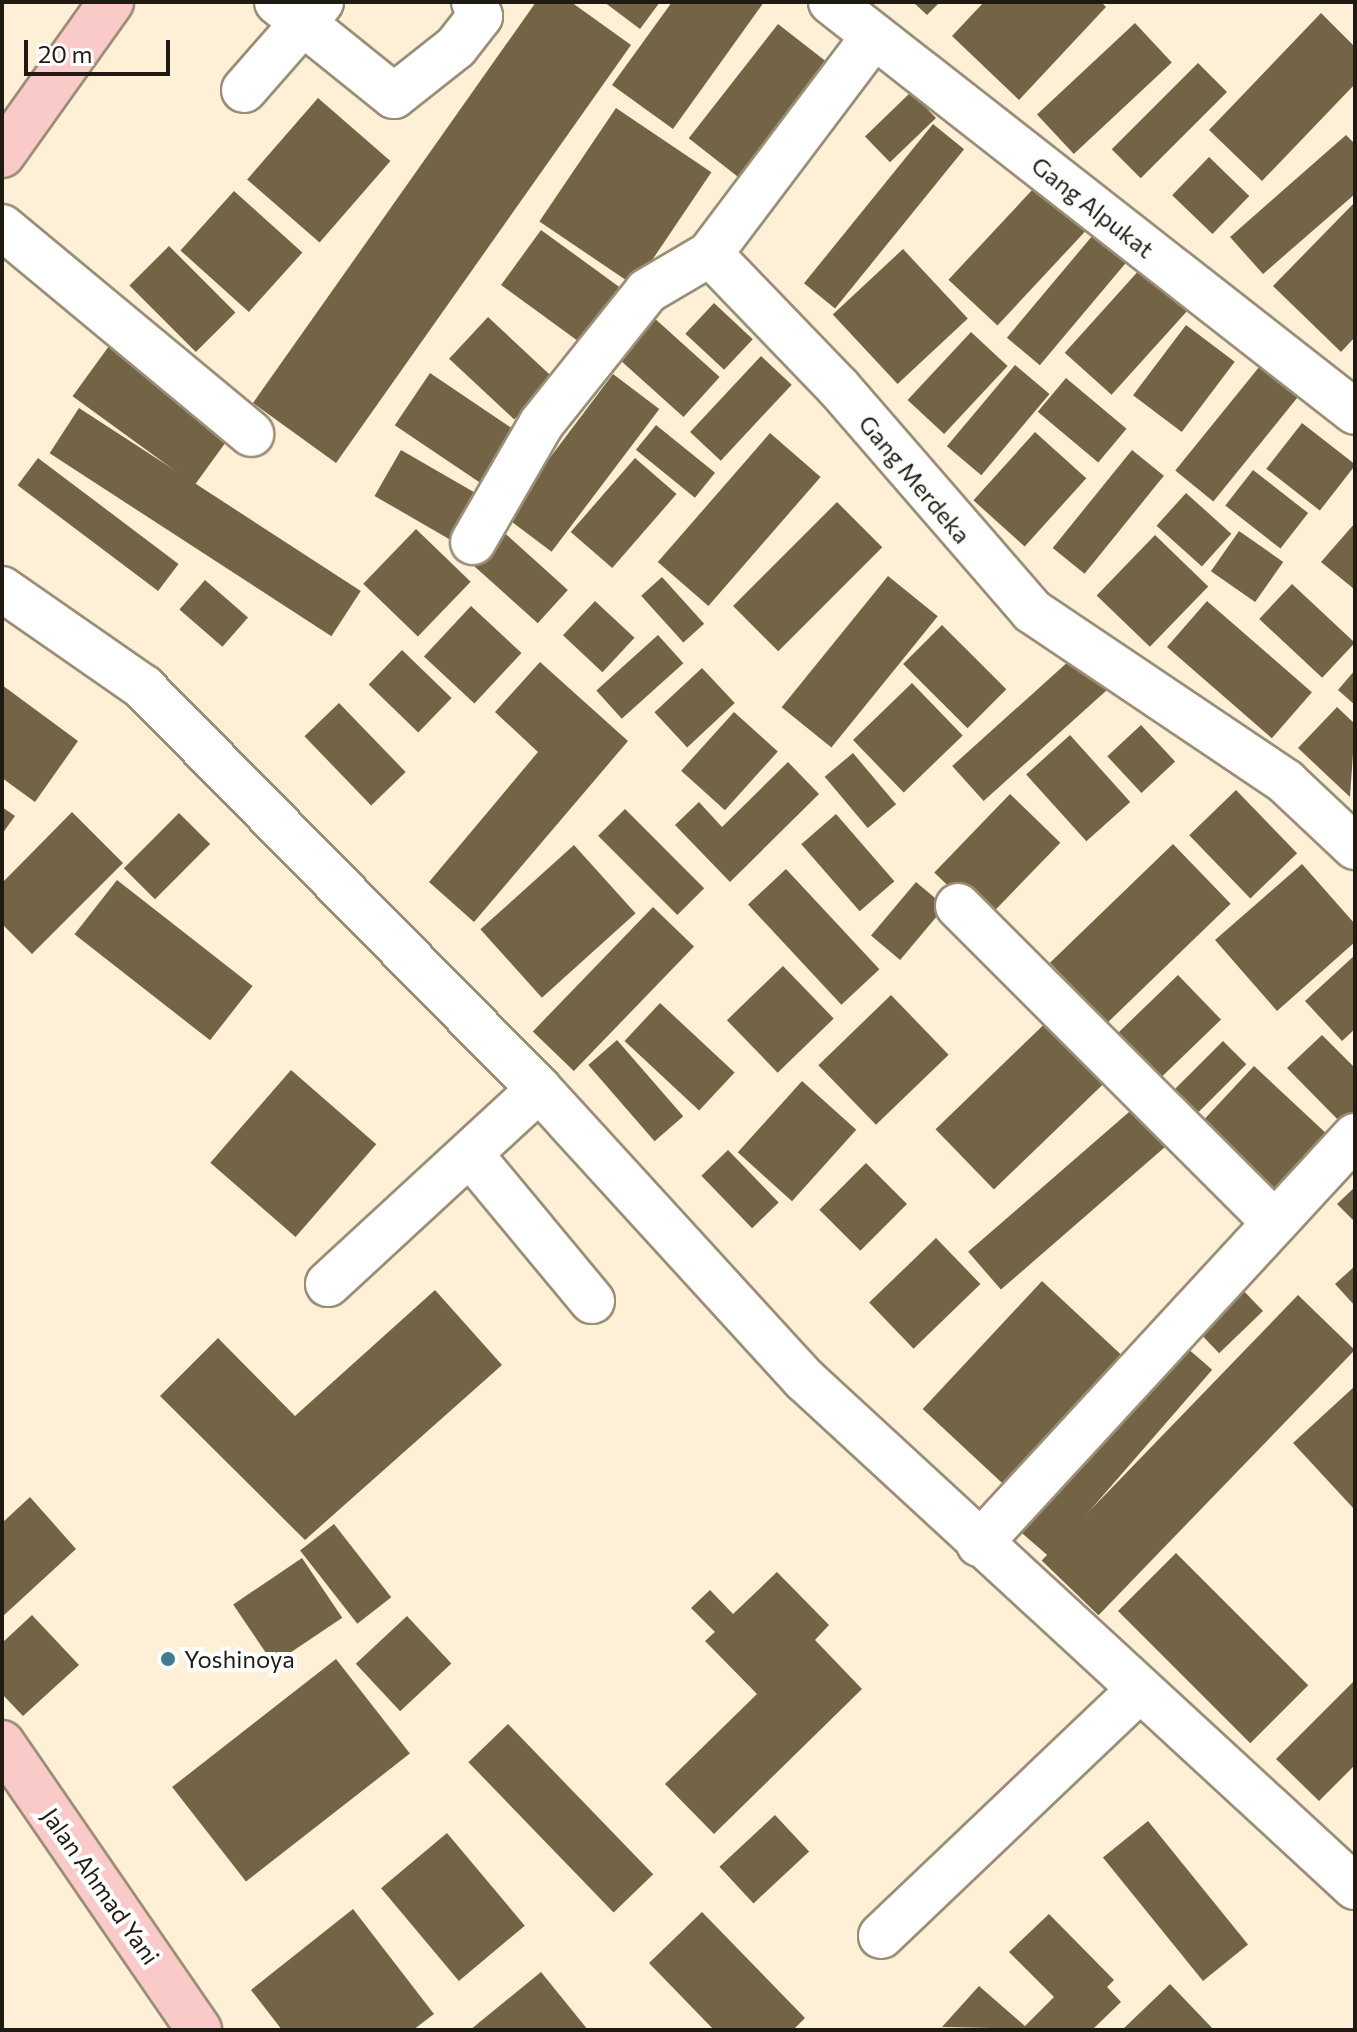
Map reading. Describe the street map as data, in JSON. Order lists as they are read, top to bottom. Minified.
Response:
{"streets":{"main road":["Jalan Ahmad Yani"],"street":["Gang Alpukat","Gang Merdeka"]},"places":["Yoshinoya"],"scale_bar":"20 m"}
